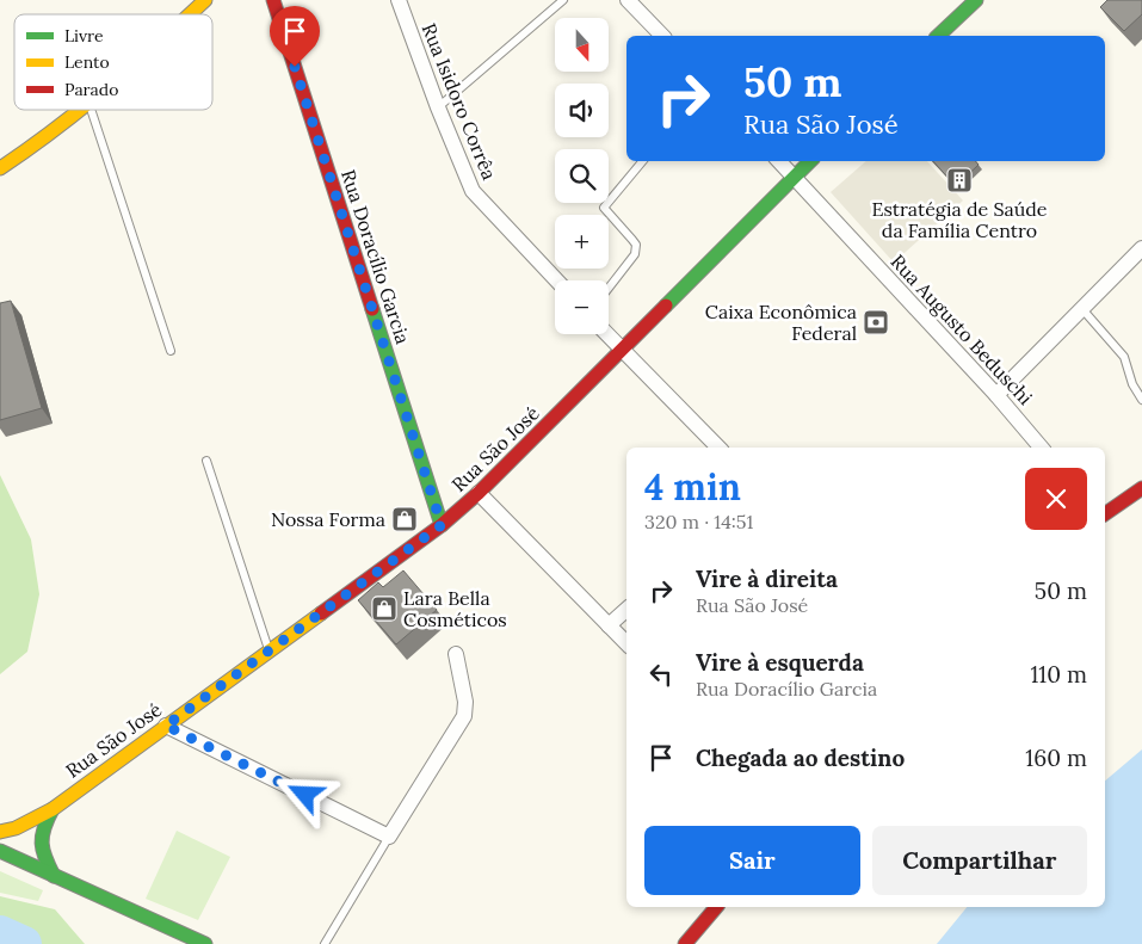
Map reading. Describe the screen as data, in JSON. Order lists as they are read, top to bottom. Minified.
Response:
{"streets":{"street":["Rua Isidoro Corrêa","Rua Doracílio Garcia","Rua Augusto Beduschi","Rua São José"]},"crossings":[["Rua Doracílio Garcia","Rua São José"],["Rua Augusto Beduschi","Rua São José"]],"places":{"building":["Estratégia de Saúde da Família Centro"],"bank":["Caixa Econômica Federal"],"shop":["Nossa Forma","Lara Bella Cosméticos"]},"legend":["Livre","Lento","Parado"],"north":"bottom","page":{"map_buttons":["+","−"],"turn":["50 m","Rua São José"],"heading":["4 min","320 m · 14:51"],"list":[{"name":"Vire à direita","note":"Rua São José","value":"50 m"},{"name":"Vire à esquerda","note":"Rua Doracílio Garcia","value":"110 m"},{"name":"Chegada ao destino","value":"160 m"}],"buttons":["Sair","Compartilhar"]}}
